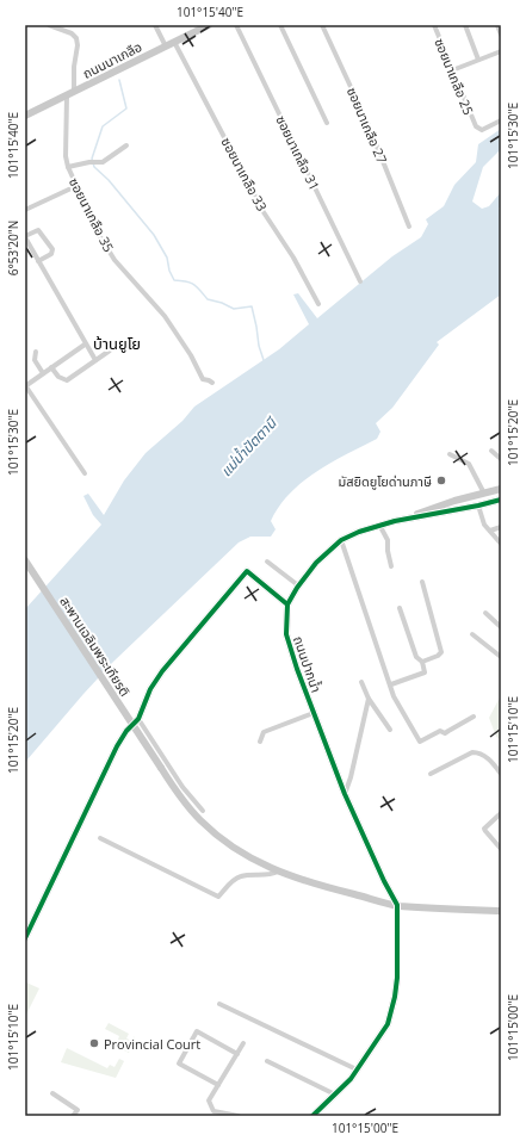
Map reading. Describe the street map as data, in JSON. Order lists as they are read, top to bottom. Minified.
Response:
{"streets":{"street":["ถนนนาเกลือ","ซอยนาเกลือ 25","ซอยนาเกลือ 27","ซอยนาเกลือ 31","ซอยนาเกลือ 33","ซอยนาเกลือ 35","สะพานเฉลิมพระเกียรติ","ถนนปากน้ำ"]},"crossings":[["ถนนนาเกลือ","ซอยนาเกลือ 33"],["ถนนนาเกลือ","ซอยนาเกลือ 35"],["สะพานเฉลิมพระเกียรติ","ถนนปากน้ำ"]],"districts":["บ้านยูโย"],"water":["แม่น้ำปัตตานี"],"places":["มัสยิดยูโยด่านภาษี","Provincial Court"],"coordinates":["101°15'40\"E","101°15'30\"E","6°53'20\"N","101°15'20\"E","101°15'10\"E","101°15'00\"E"]}
